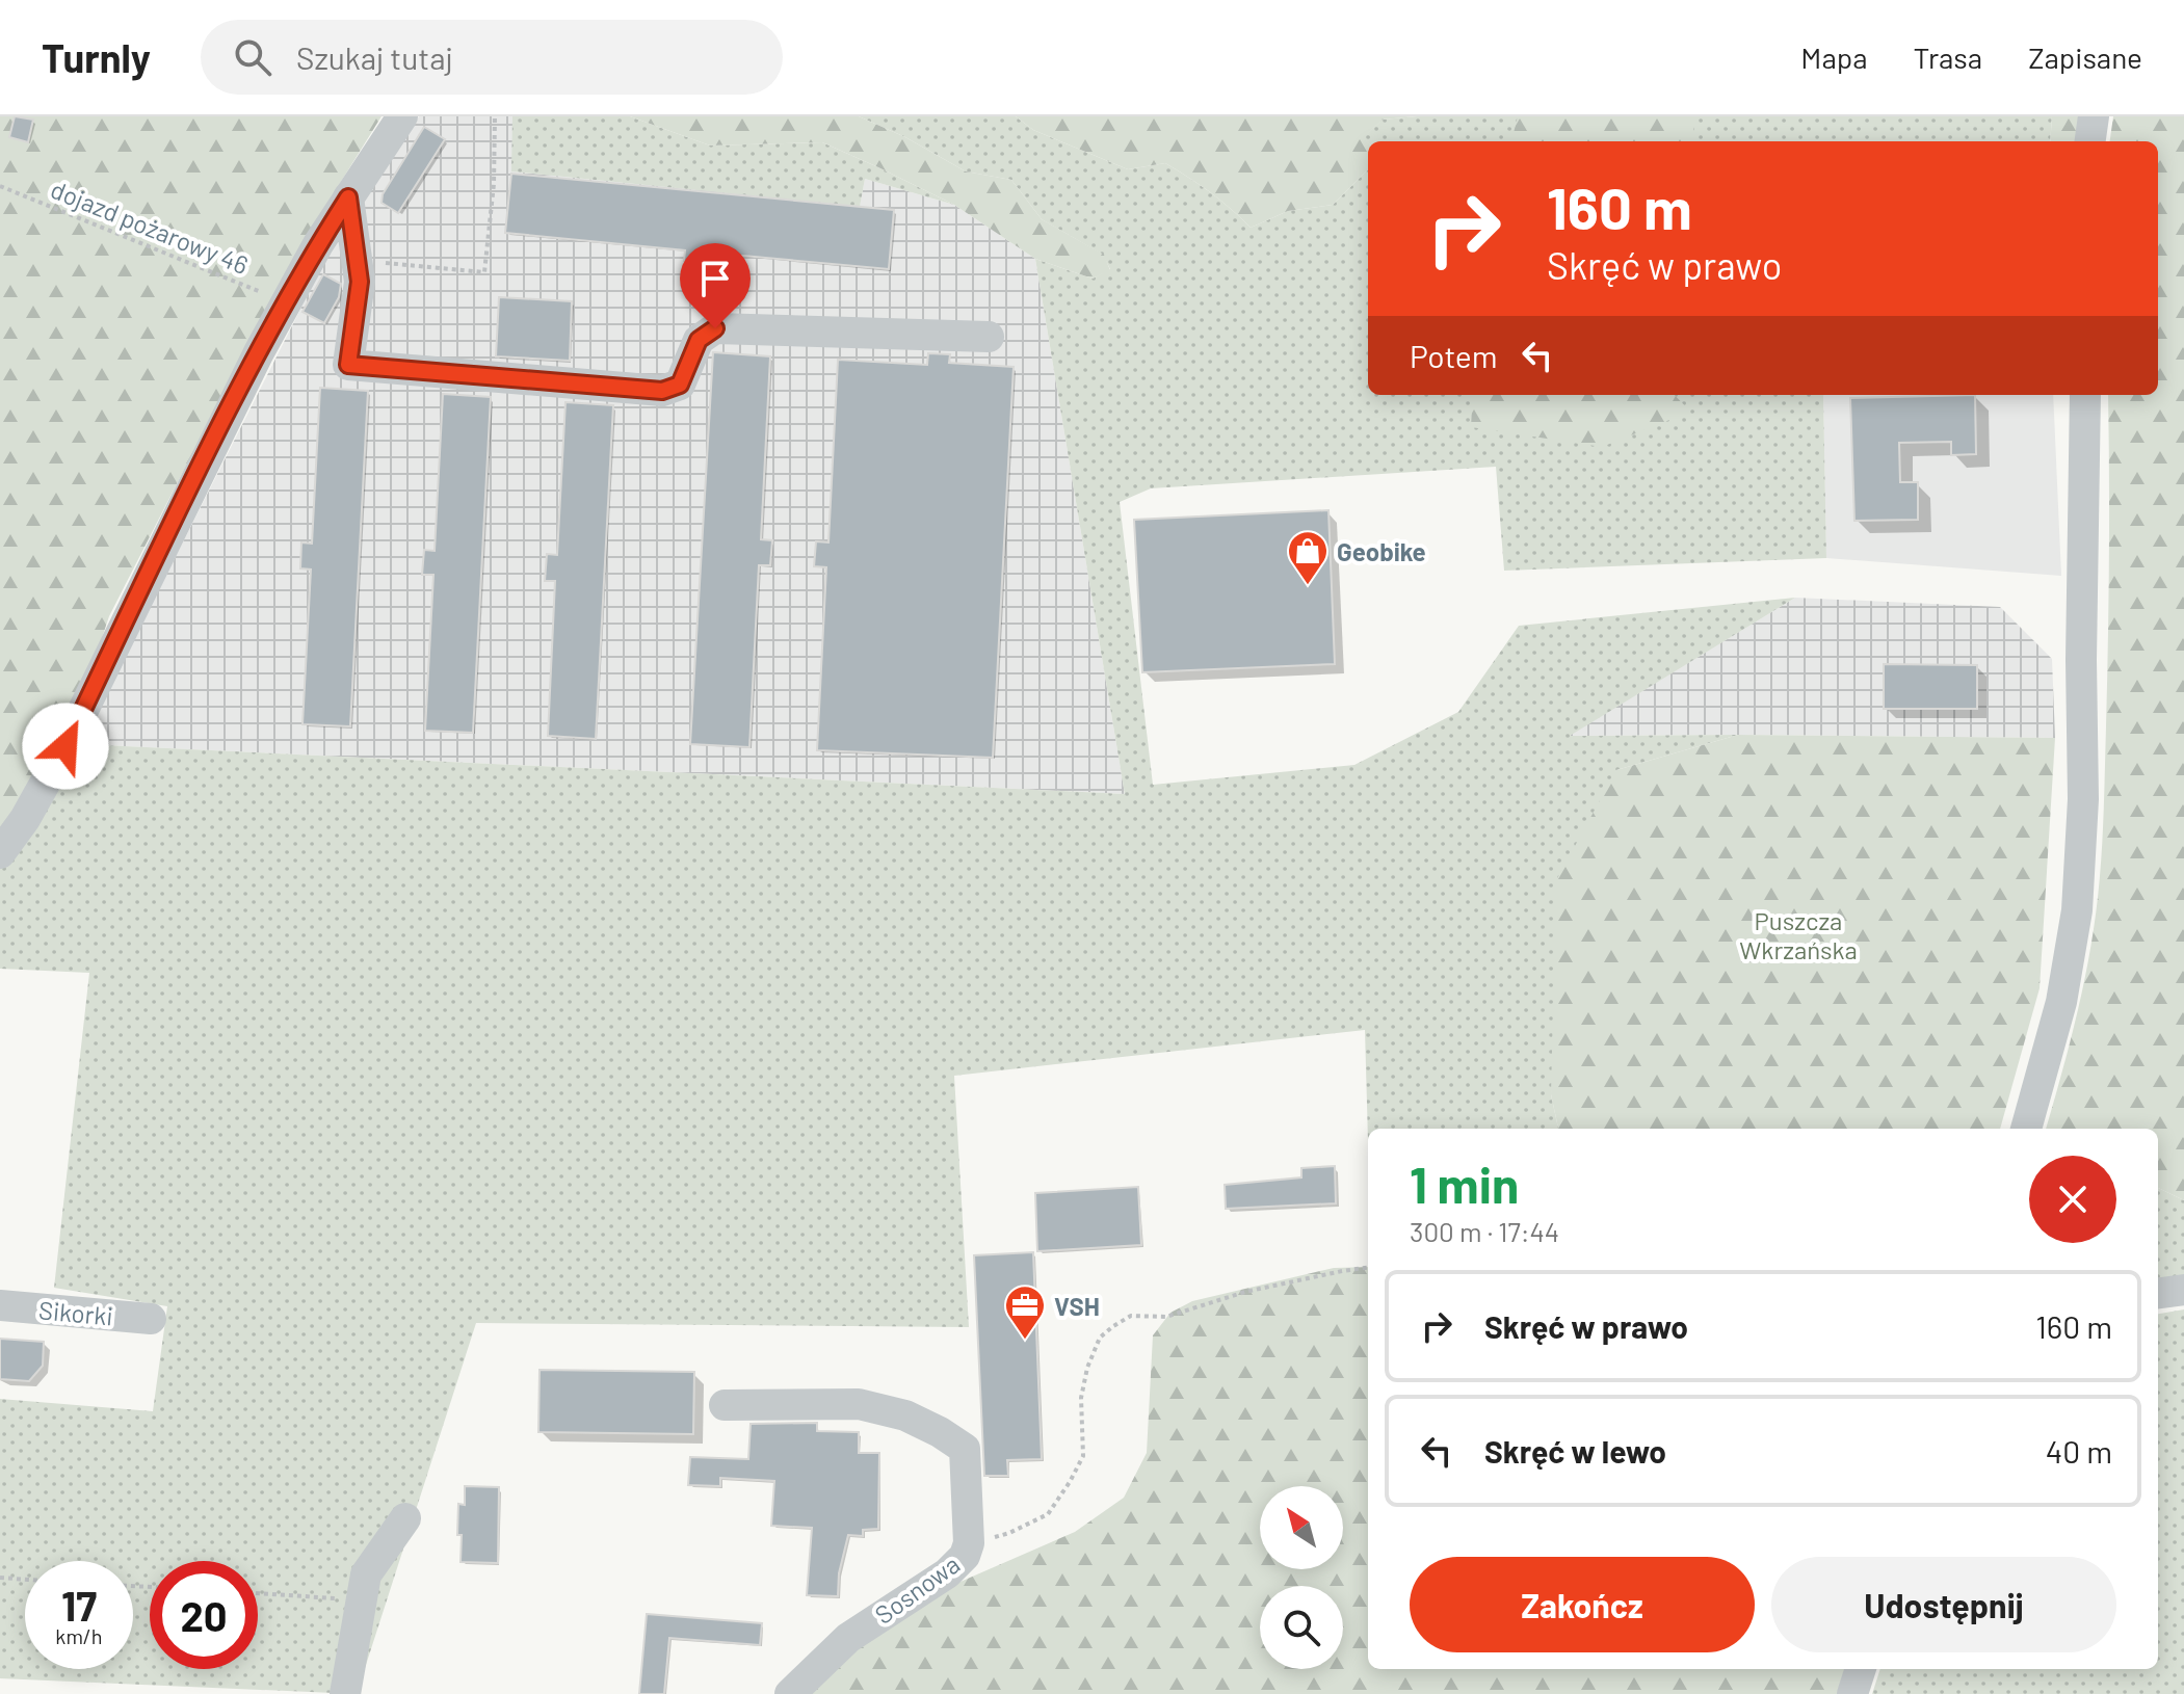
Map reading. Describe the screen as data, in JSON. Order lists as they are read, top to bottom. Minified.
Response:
{"streets":{"street":["Sikorki","Sosnowa"],"path":["dojazd pożarowy 46"]},"parks":["Puszcza Wkrzańska"],"places":{"shop":["Geobike"],"office":["VSH"]},"north":"top left","page":{"header":"Turnly","search":"Szukaj tutaj","nav":["Mapa","Trasa","Zapisane"],"turn":["160 m","Skręć w prawo"],"then":"Potem","heading":["1 min","300 m · 17:44"],"list":[{"name":"Skręć w prawo","value":"160 m"},{"name":"Skręć w lewo","value":"40 m"}],"buttons":["Zakończ","Udostępnij"],"speed":"17 km/h","limit":"20"}}
